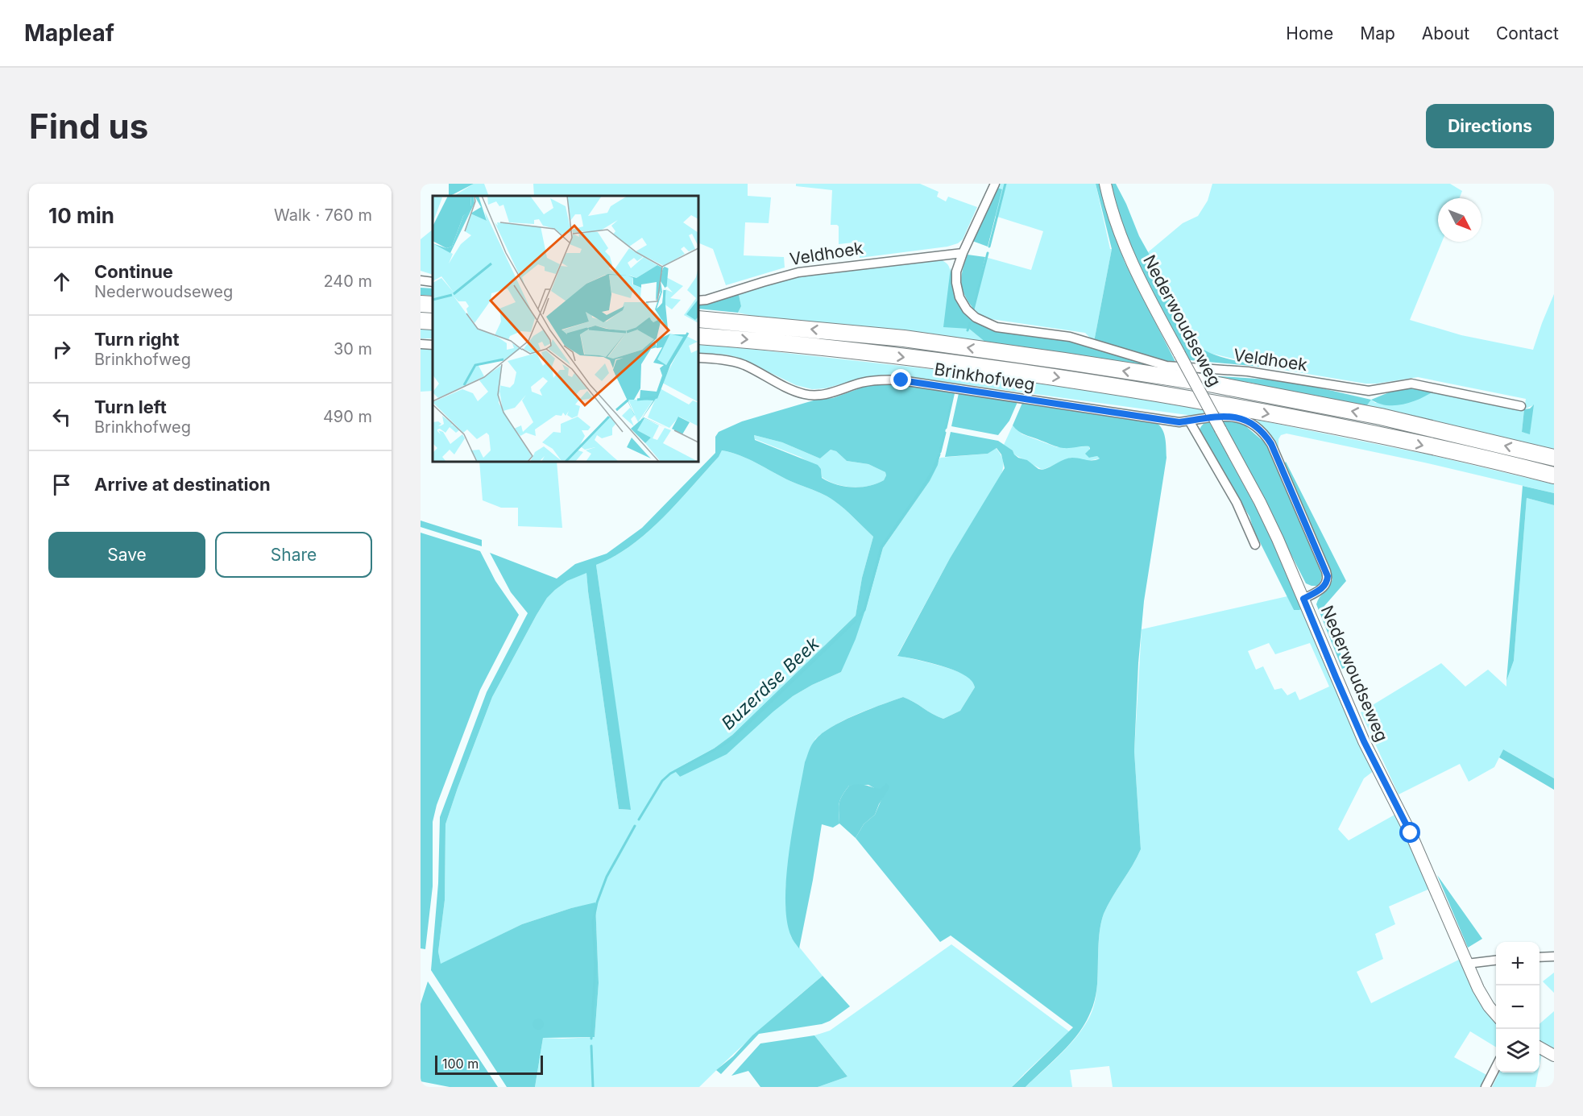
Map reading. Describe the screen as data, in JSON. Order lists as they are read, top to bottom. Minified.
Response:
{"streets":{"street":["Veldhoek","Nederwoudseweg","Brinkhofweg"]},"crossings":[["Nederwoudseweg","Brinkhofweg"]],"water":["Buzerdse Beek"],"scale_bar":"100 m","north":"bottom right","page":{"header":"Mapleaf","nav":["Home","Map","About","Contact"],"buttons":["Directions",["Save","Share"]],"title":"Find us","heading":["10 min","Walk · 760 m"],"list":[["Continue","Nederwoudseweg","240 m"],["Turn right","Brinkhofweg","30 m"],["Turn left","Brinkhofweg","490 m"],"Arrive at destination"],"map_buttons":["+","−"],"scale":"100 m"}}
